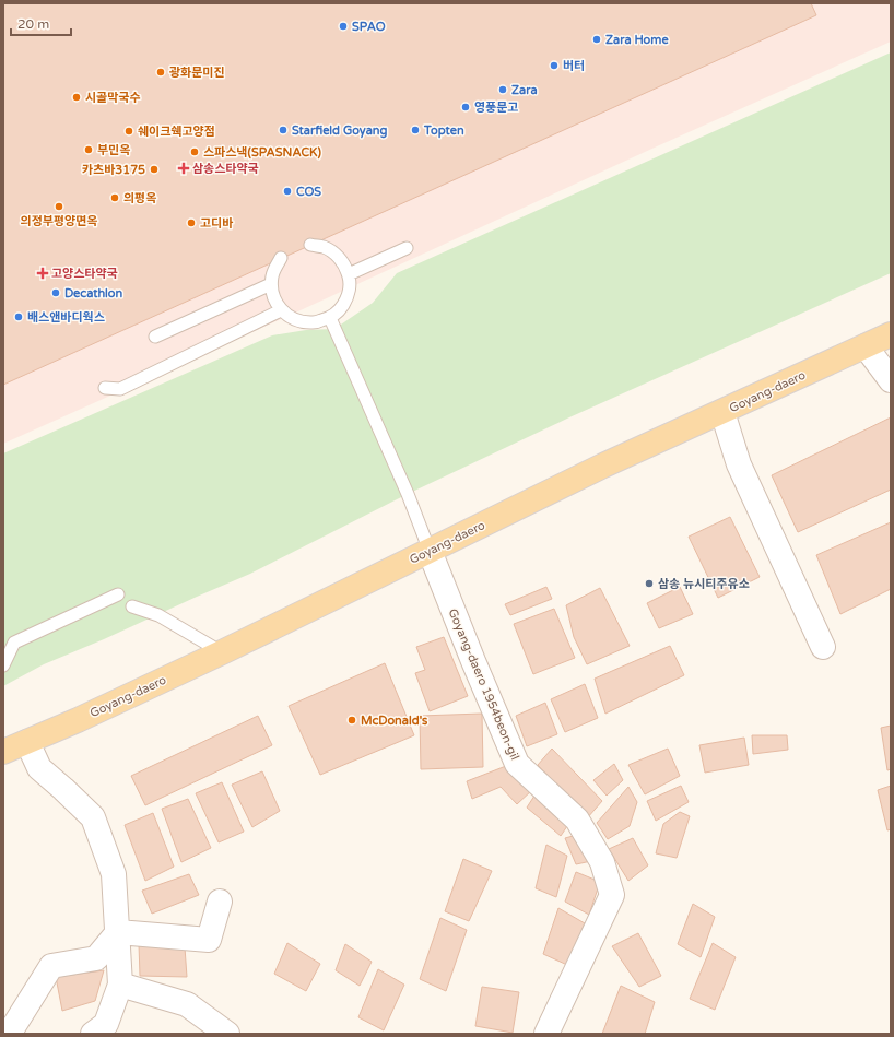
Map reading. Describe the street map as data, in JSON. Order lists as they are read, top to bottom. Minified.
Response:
{"streets":{"main road":["Goyang-daero"],"street":["Goyang-daero 1954beon-gil"]},"crossings":[["Goyang-daero","Goyang-daero 1954beon-gil"]],"places":{"other":["SPAO","Zara Home","버터","광화문미진","Zara","시골막국수","영풍문고","Starfield Goyang","Topten","쉐이크쉑고양점","부민옥","스파스낵(SPASNACK)","카츠바3175","COS","의평옥","의정부평양면옥","고디바","Decathlon","배스앤바디웍스","삼송 뉴시티주유소","McDonald's"],"health":["삼송스타약국","고양스타약국"]},"scale_bar":"20 m"}
